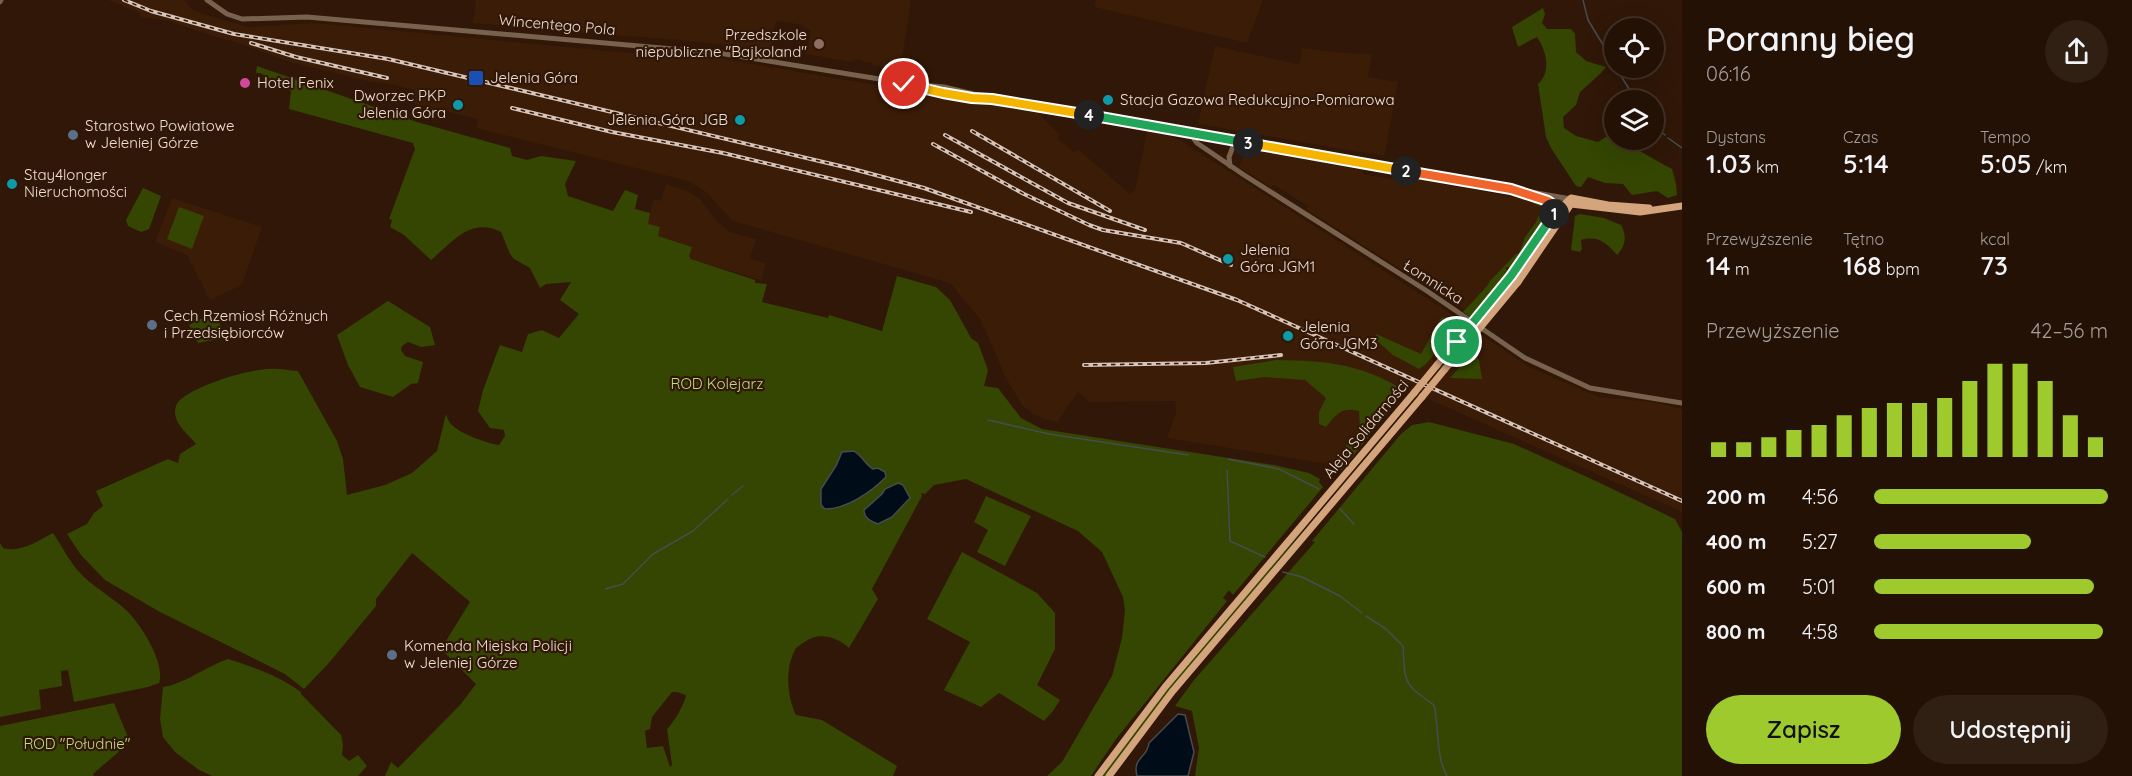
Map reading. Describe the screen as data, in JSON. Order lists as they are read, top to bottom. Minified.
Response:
{"streets":{"main road":["Wincentego Pola","Aleja Solidarności"],"street":["Łomnicka"]},"crossings":[["Wincentego Pola","Łomnicka"],["Wincentego Pola","Aleja Solidarności"]],"parks":["ROD Kolejarz","ROD \"Południe\""],"places":{"other":["Przedszkole niepubliczne \"Bajkoland\"","Hotel Fenix","Stacja Gazowa Redukcyjno-Pomiarowa","Dworzec PKP Jelenia Góra","Jelenia Góra JGB","Starostwo Powiatowe w Jeleniej Górze","Stay4longer Nieruchomości","Jelenia Góra JGM1","Cech Rzemiosł Różnych i Przedsiębiorców","Jelenia Góra JGM3","Komenda Miejska Policji w Jeleniej Górze"],"transit":["Jelenia Góra"]},"page":{"heading":["Poranny bieg","06:16"],"pins":["4","3","2","1"],"stats":[["Dystans","1.03 km"],["Czas","5:14"],["Tempo","5:05 /km"],["Przewyższenie","14 m"],["Tętno","168 bpm"],["kcal","73"]],"chart":["Przewyższenie","42–56 m"],"list":[{"name":"200 m","note":"4:56"},{"name":"400 m","note":"5:27"},{"name":"600 m","note":"5:01"},{"name":"800 m","note":"4:58"}],"buttons":["Zapisz","Udostępnij"]}}
